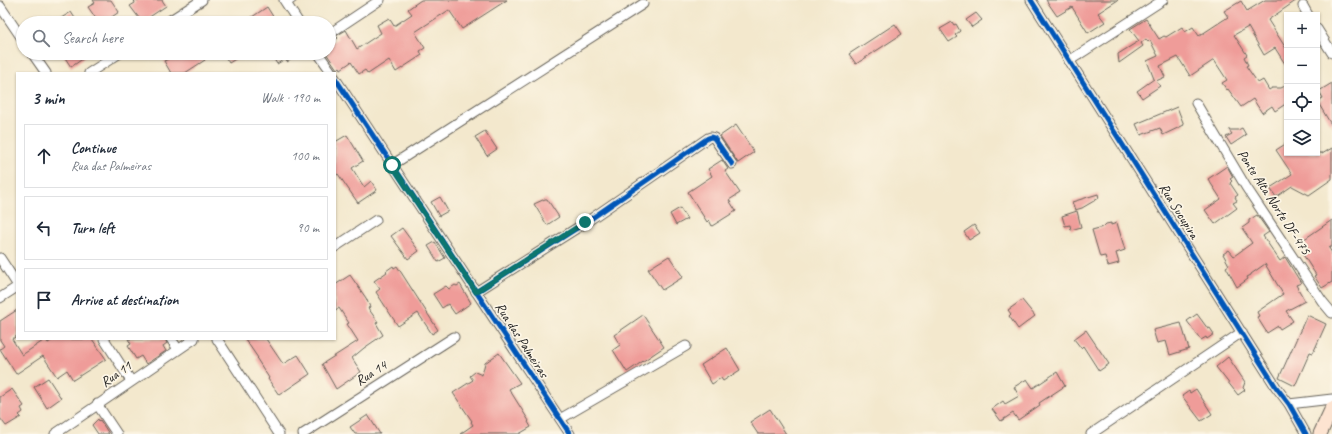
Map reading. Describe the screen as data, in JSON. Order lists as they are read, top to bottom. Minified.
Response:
{"streets":{"street":["Ponte Alta Norte DF-475","Rua Sucupira","Rua das Palmeiras","Rua 14","Rua 11"]},"page":{"map_buttons":["+","−"],"search":"Search here","heading":["3 min","Walk · 190 m"],"list":[["Continue","Rua das Palmeiras","100 m"],["Turn left","90 m"],"Arrive at destination"]}}
